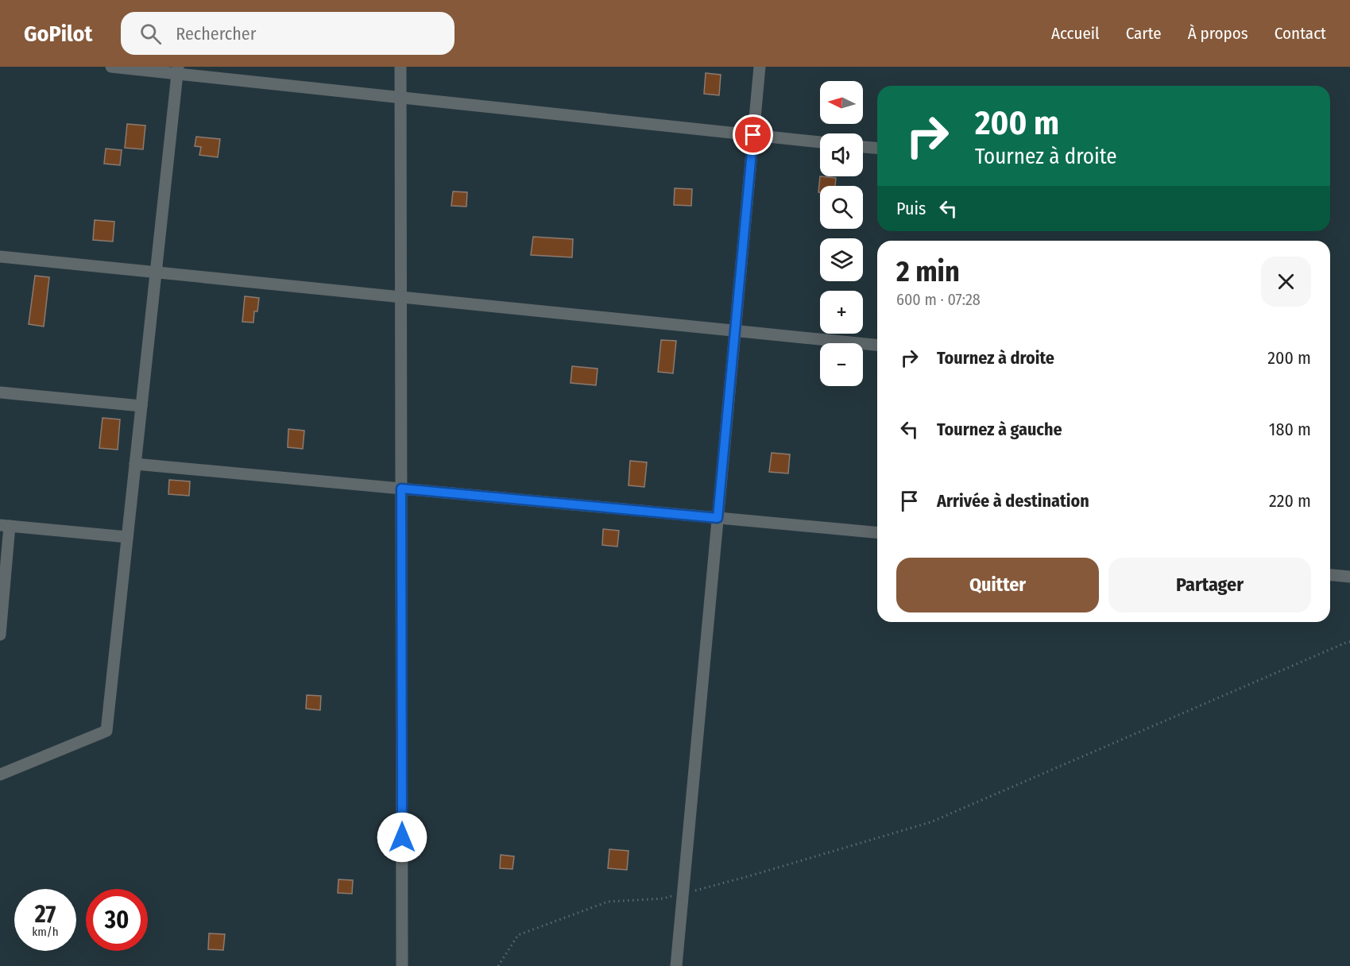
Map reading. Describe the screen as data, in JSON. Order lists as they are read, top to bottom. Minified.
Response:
{"north":"left","page":{"header":"GoPilot","search":"Rechercher","nav":["Accueil","Carte","À propos","Contact"],"map_buttons":["+","−"],"turn":["200 m","Tournez à droite"],"then":"Puis","heading":["2 min","600 m · 07:28"],"list":[{"name":"Tournez à droite","value":"200 m"},{"name":"Tournez à gauche","value":"180 m"},{"name":"Arrivée à destination","value":"220 m"}],"buttons":["Quitter","Partager"],"speed":"27 km/h","limit":"30"}}
